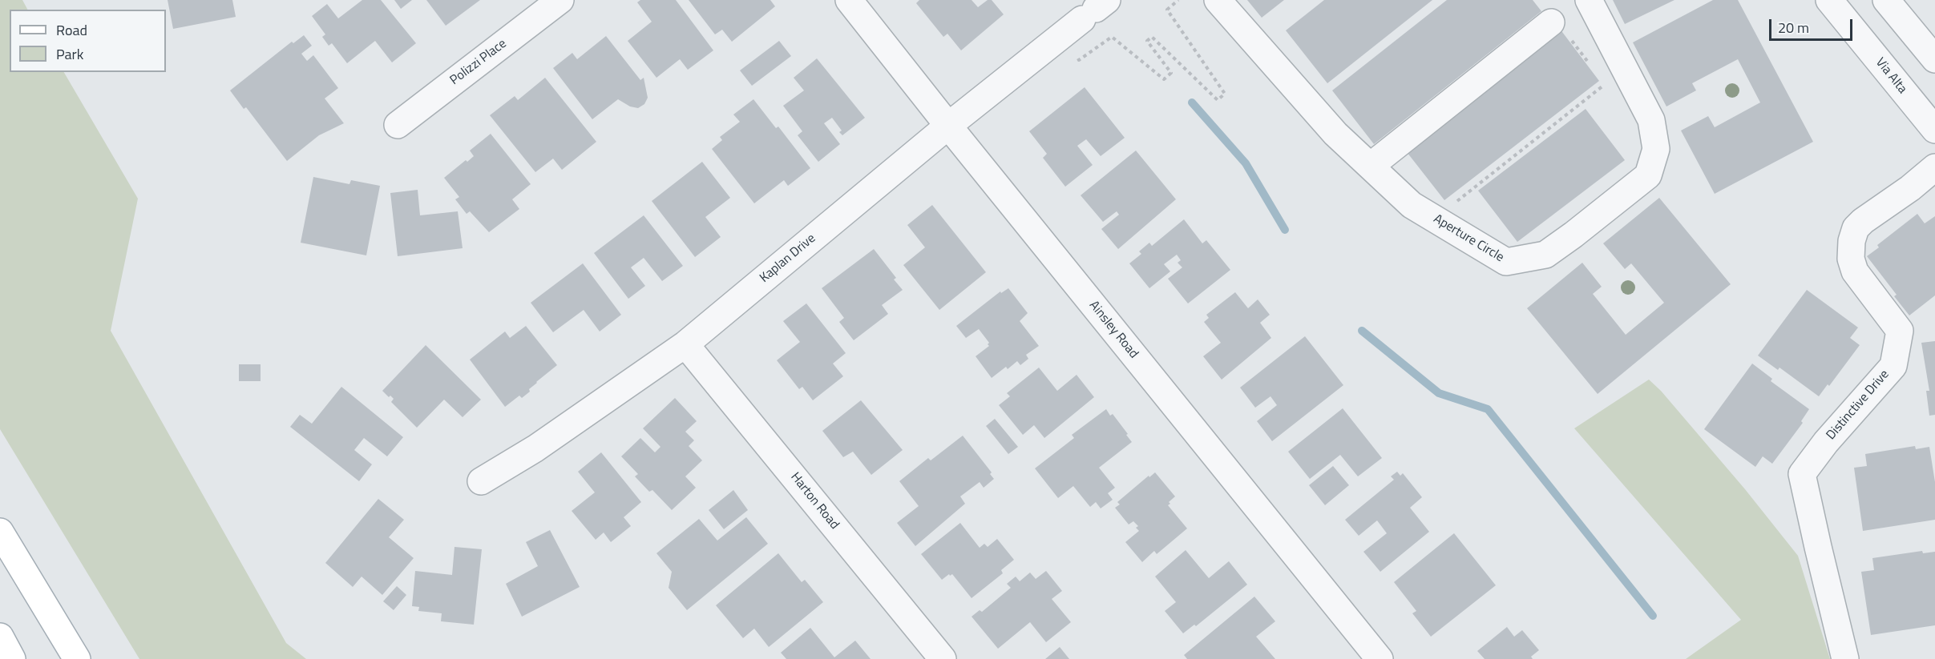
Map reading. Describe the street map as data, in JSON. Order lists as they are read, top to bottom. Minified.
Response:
{"streets":{"street":["Polizzi Place","Via Alta","Aperture Circle","Kaplan Drive","Ainsley Road","Distinctive Drive","Harton Road"]},"crossings":[["Kaplan Drive","Ainsley Road"],["Kaplan Drive","Harton Road"]],"legend":["Road","Park"],"scale_bar":"20 m"}
